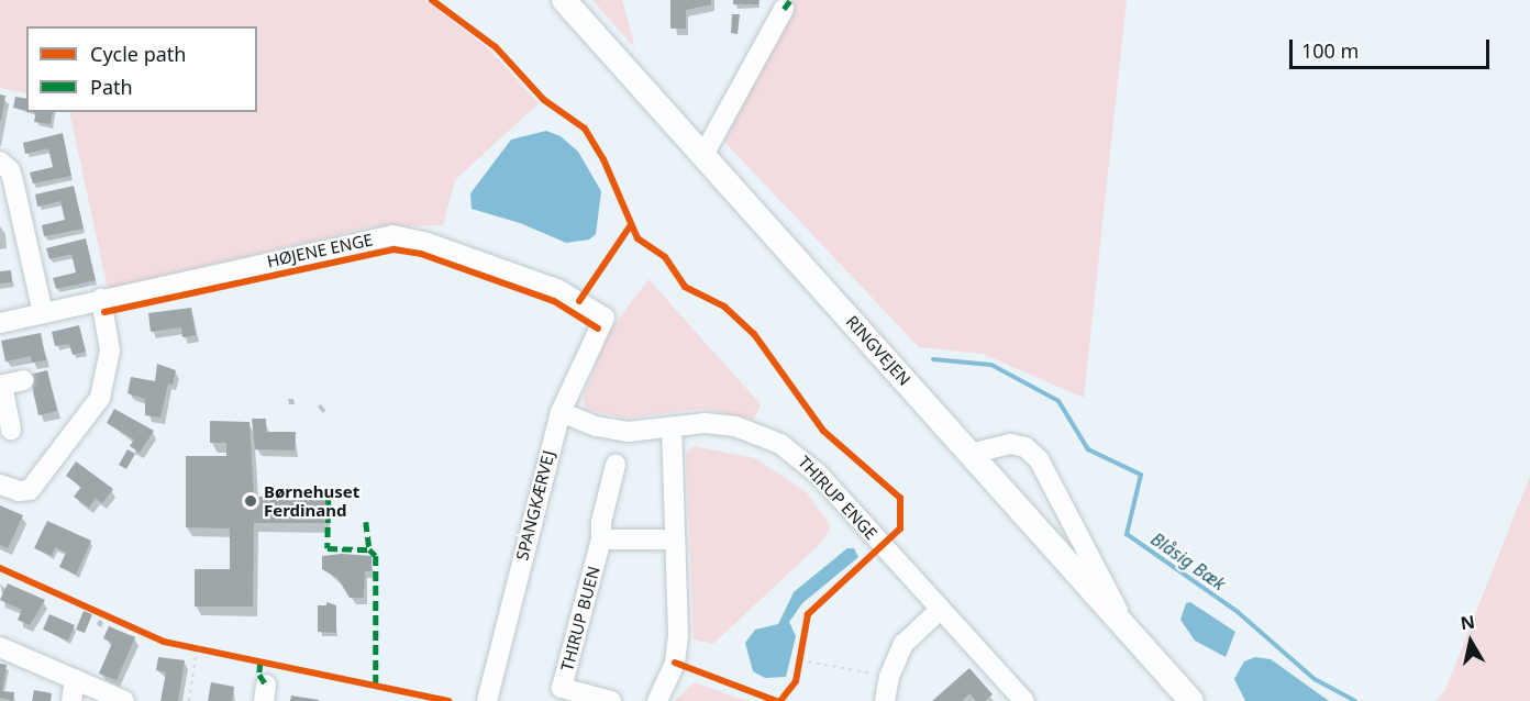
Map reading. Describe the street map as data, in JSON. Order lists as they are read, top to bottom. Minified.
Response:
{"streets":{"main road":["RINGVEJEN"],"street":["HØJENE ENGE","THIRUP ENGE","SPANGKÆRVEJ","THIRUP BUEN"]},"crossings":[["HØJENE ENGE","SPANGKÆRVEJ"],["THIRUP ENGE","SPANGKÆRVEJ"]],"water":["Blåsig Bæk"],"places":["Børnehuset Ferdinand"],"legend":["Cycle path","Path"],"scale_bar":"100 m","north":"top"}
